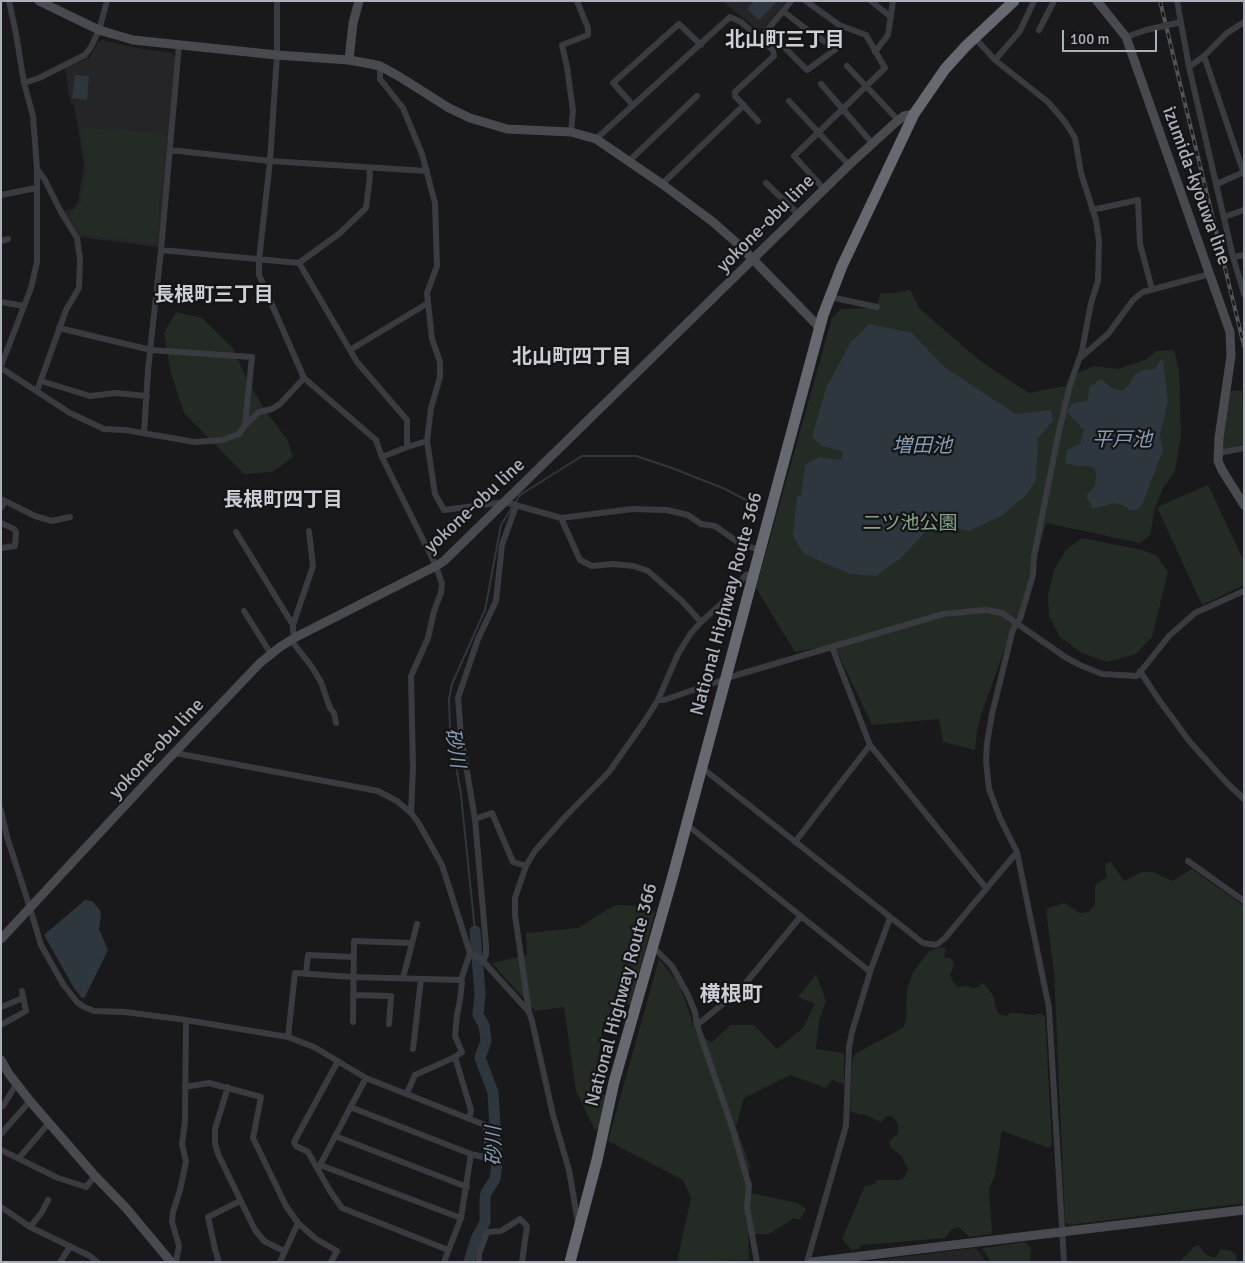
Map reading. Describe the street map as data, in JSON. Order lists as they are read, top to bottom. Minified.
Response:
{"streets":{"highway":["National Highway Route 366"],"main road":["izumida-kyouwa line","yokone-obu line"]},"crossings":[["yokone-obu line","National Highway Route 366"]],"districts":["北山町三丁目","長根町三丁目","北山町四丁目","長根町四丁目","横根町"],"water":["平戸池","増田池","砂川"],"parks":["二ツ池公園"],"scale_bar":"100 m"}
